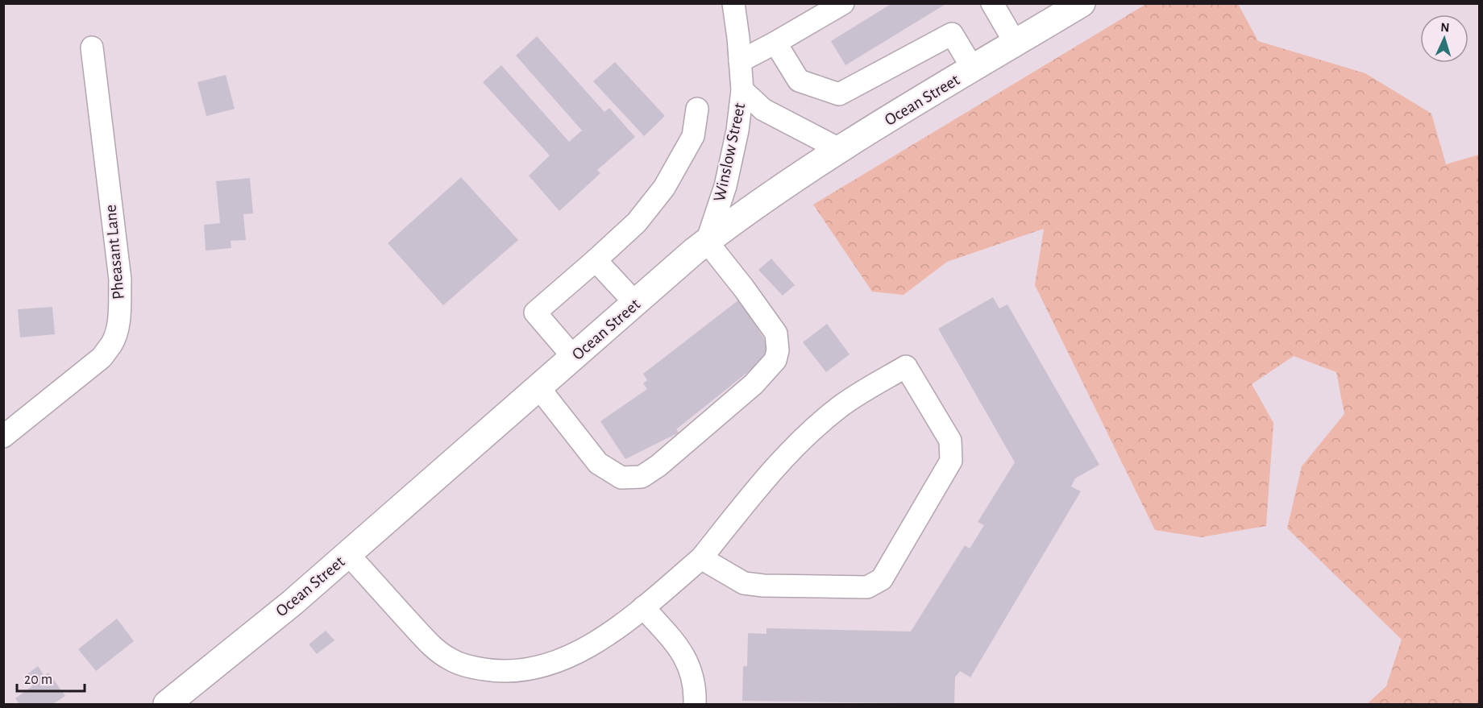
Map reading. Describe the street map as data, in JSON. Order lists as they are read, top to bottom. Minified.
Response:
{"streets":{"main road":["Ocean Street"],"street":["Winslow Street","Pheasant Lane"]},"crossings":[["Ocean Street","Winslow Street"]],"scale_bar":"20 m","north":"top"}
